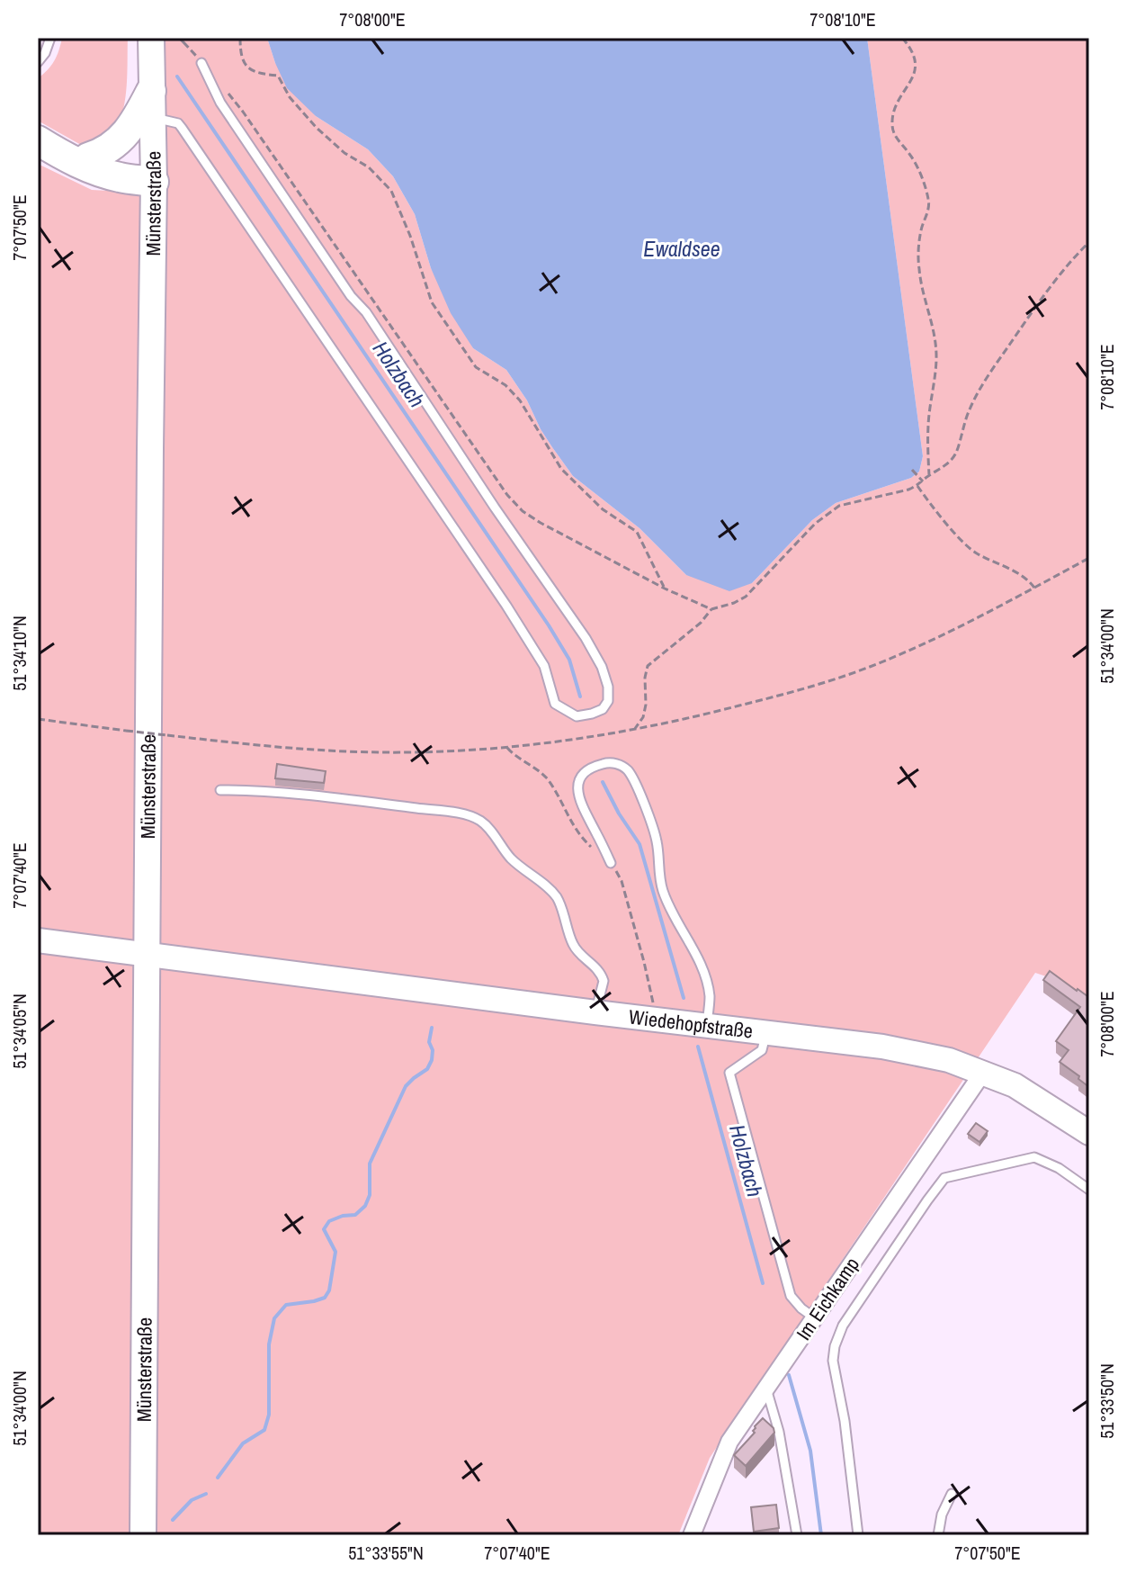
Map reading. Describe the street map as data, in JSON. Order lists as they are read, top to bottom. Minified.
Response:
{"streets":{"main road":["Münsterstraße","Wiedehopfstraße"],"street":["Im Eichkamp"]},"crossings":[["Münsterstraße","Wiedehopfstraße"],["Wiedehopfstraße","Im Eichkamp"]],"water":["Ewaldsee","Holzbach"],"coordinates":["7°08'00\"E","7°08'10\"E","7°07'50\"E","51°34'00\"N","51°34'10\"N","7°07'40\"E","51°34'05\"N","51°33'50\"N","51°33'55\"N"]}
